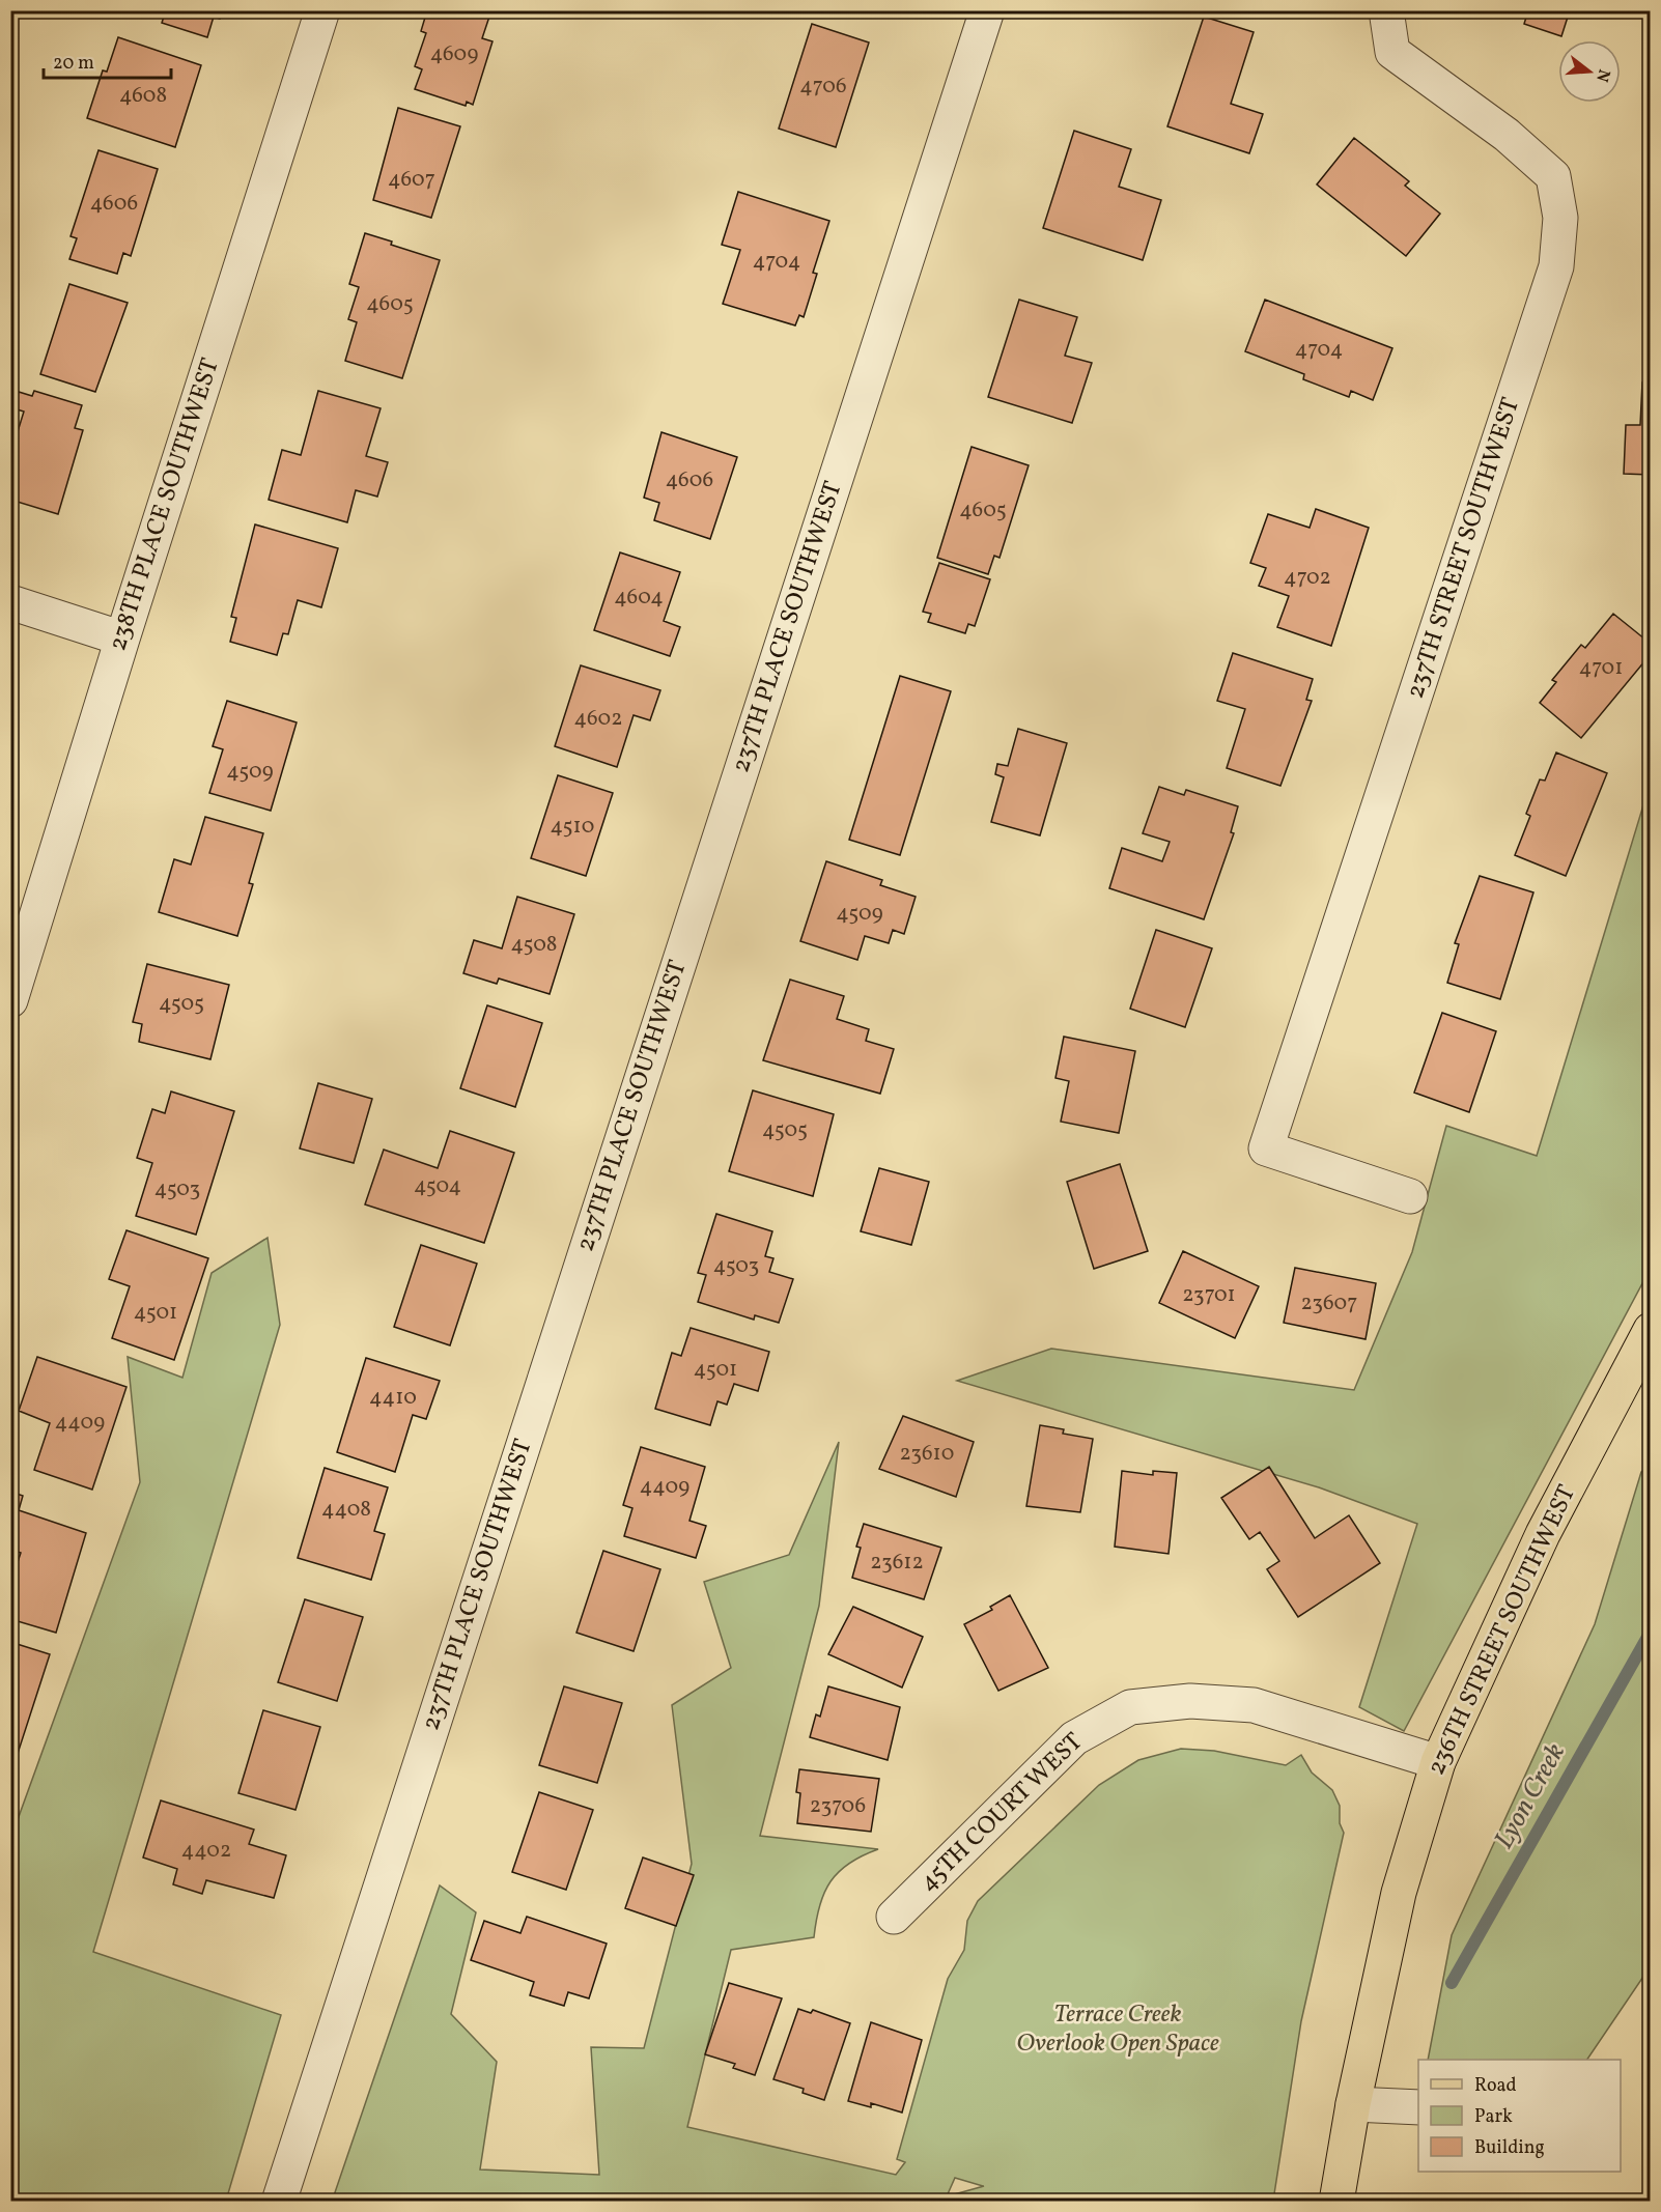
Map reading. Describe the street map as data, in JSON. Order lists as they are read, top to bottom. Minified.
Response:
{"streets":{"main road":["236TH STREET SOUTHWEST"],"street":["238TH PLACE SOUTHWEST","237TH STREET SOUTHWEST","237TH PLACE SOUTHWEST","45TH COURT WEST"]},"crossings":[["236TH STREET SOUTHWEST","45TH COURT WEST"]],"water":["Lyon Creek"],"parks":["Terrace Creek Overlook Open Space"],"house_numbers":["4609","4706","4608","4607","4606","4704","4605","4704","4606","4605","4702","4604","4701","4602","4509","4510","4509","4508","4505","4505","4504","4503","4503","23701","23607","4501","4501","4410","4409","23610","4409","4408","23612","23706","4402"],"legend":["Road","Park","Building"],"scale_bar":"20 m","north":"right"}
